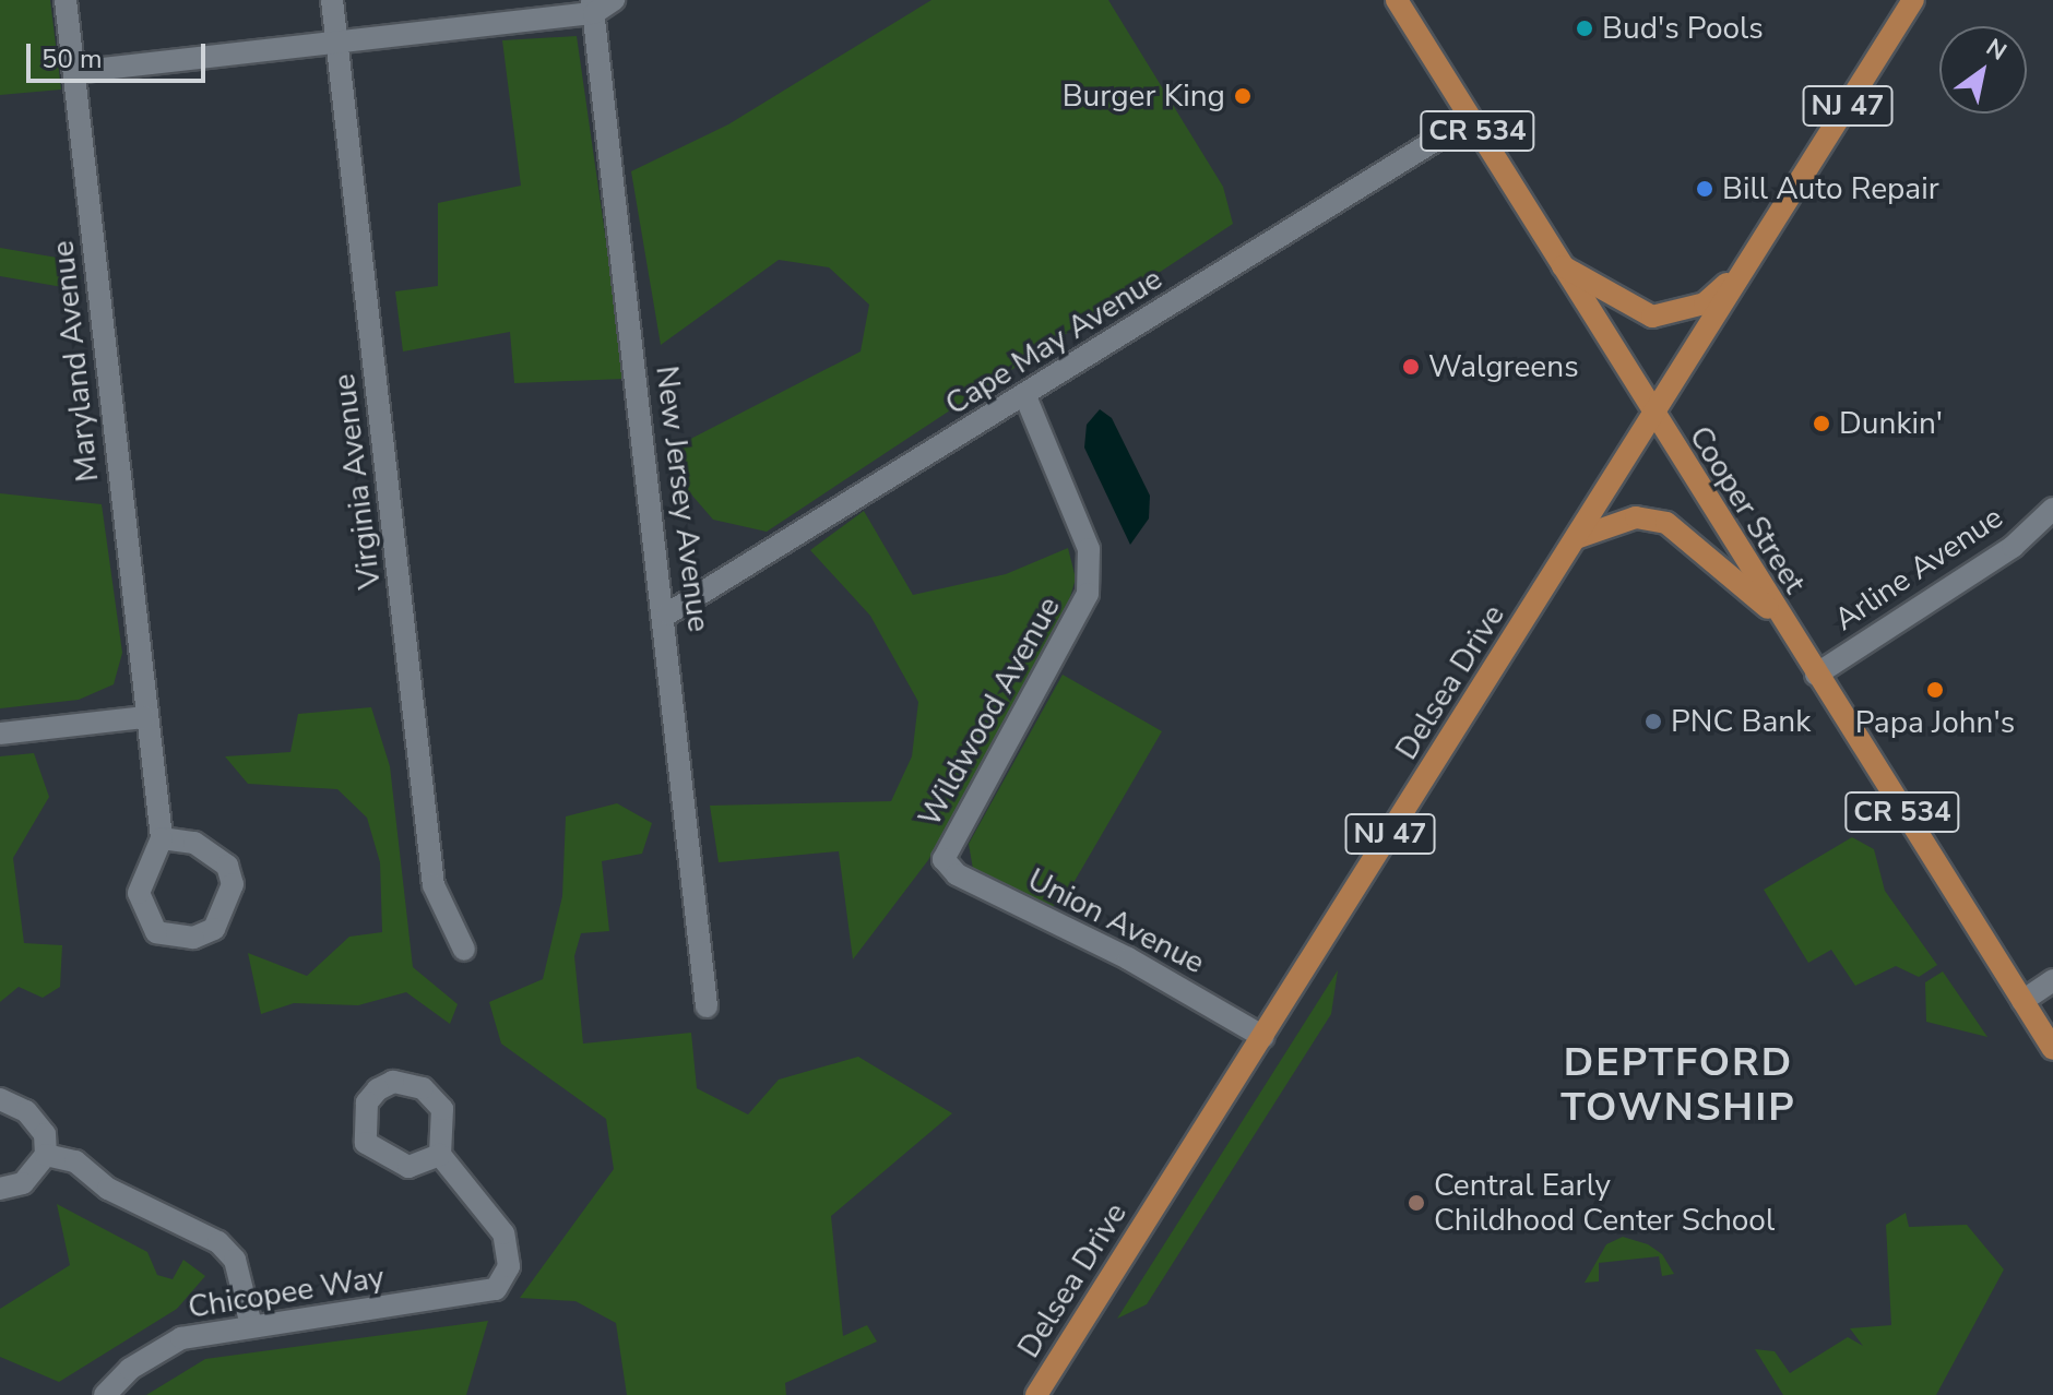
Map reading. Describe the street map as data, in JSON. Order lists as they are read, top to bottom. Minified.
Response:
{"streets":{"main road":["NJ 47","CR 534","Cooper Street","Delsea Drive"],"street":["Cape May Avenue","Maryland Avenue","Virginia Avenue","New Jersey Avenue","Arline Avenue","Wildwood Avenue","Union Avenue","Chicopee Way"]},"crossings":[["Cape May Avenue","New Jersey Avenue"],["Cape May Avenue","Cooper Street"],["Cape May Avenue","Wildwood Avenue"],["Cooper Street","Arline Avenue"],["Cooper Street","Delsea Drive"],["Delsea Drive","Union Avenue"],["Wildwood Avenue","Union Avenue"]],"districts":["DEPTFORD TOWNSHIP"],"places":["Bud's Pools","Burger King","Bill Auto Repair","Walgreens","Dunkin'","Papa John's","PNC Bank","Central Early Childhood Center School"],"scale_bar":"50 m","north":"top right"}
